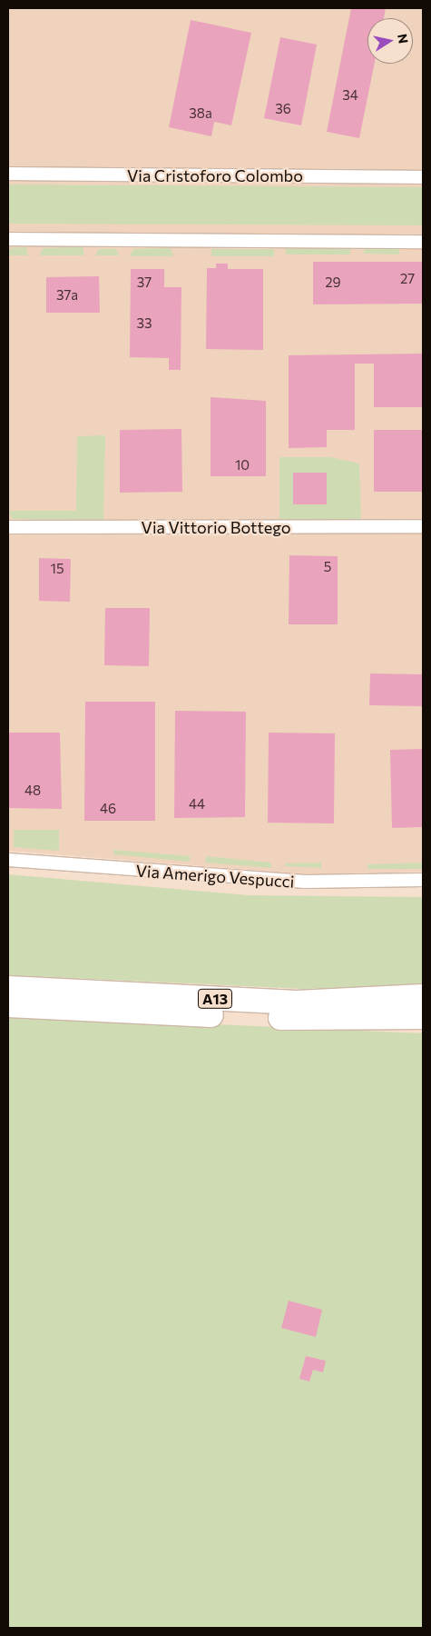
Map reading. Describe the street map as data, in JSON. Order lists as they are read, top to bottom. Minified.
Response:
{"streets":{"highway":["A13"],"street":["Via Cristoforo Colombo","Via Vittorio Bottego","Via Amerigo Vespucci"]},"house_numbers":["34","36","38a","27","37","29","37a","33","10","5","15","48","44","46"],"north":"right"}
